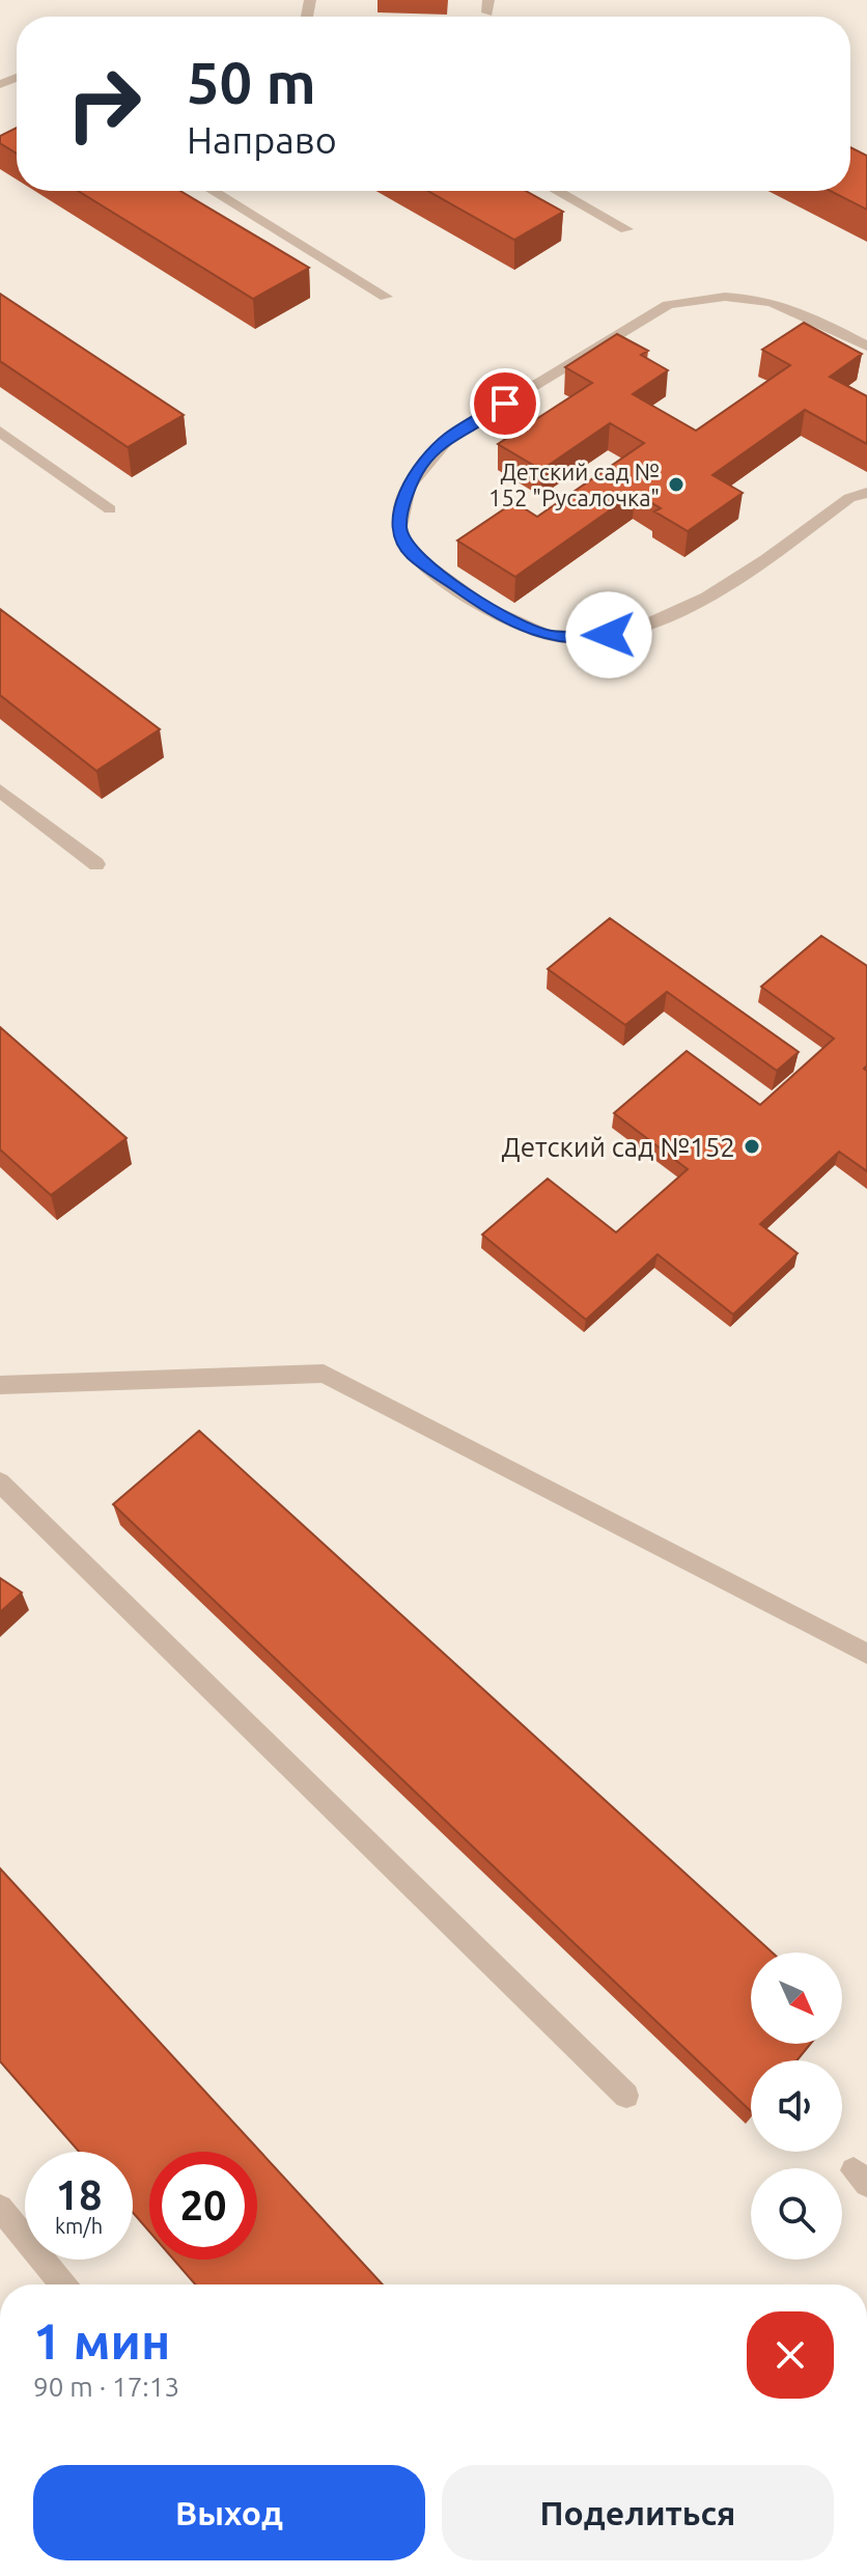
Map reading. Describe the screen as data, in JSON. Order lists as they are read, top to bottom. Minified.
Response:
{"places":["Детский сад № 152 \"Русалочка\"","Детский сад №152"],"north":"bottom right","page":{"turn":["50 m","Направо"],"speed":"18 km/h","limit":"20","heading":["1 мин","90 m · 17:13"],"buttons":["Выход","Поделиться"]}}
